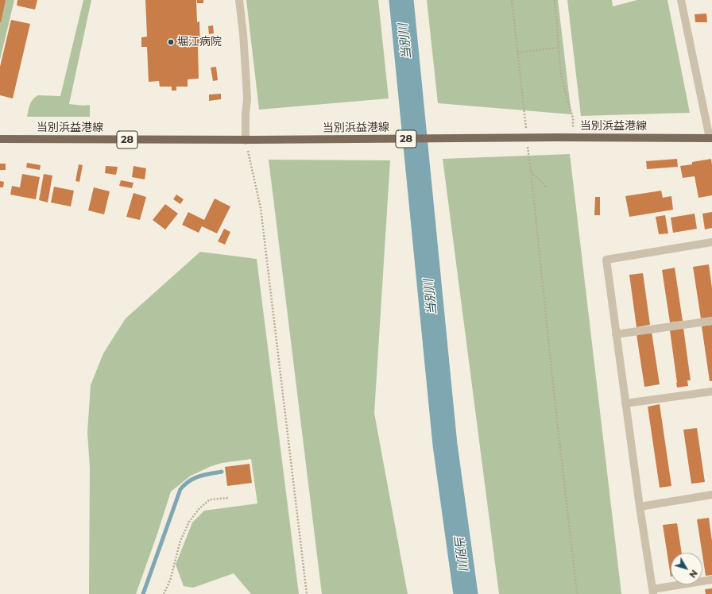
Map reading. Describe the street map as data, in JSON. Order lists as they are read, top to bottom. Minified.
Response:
{"streets":{"main road":["当別浜益港線","28"]},"water":["当別川"],"places":["堀江病院"],"north":"bottom right"}
